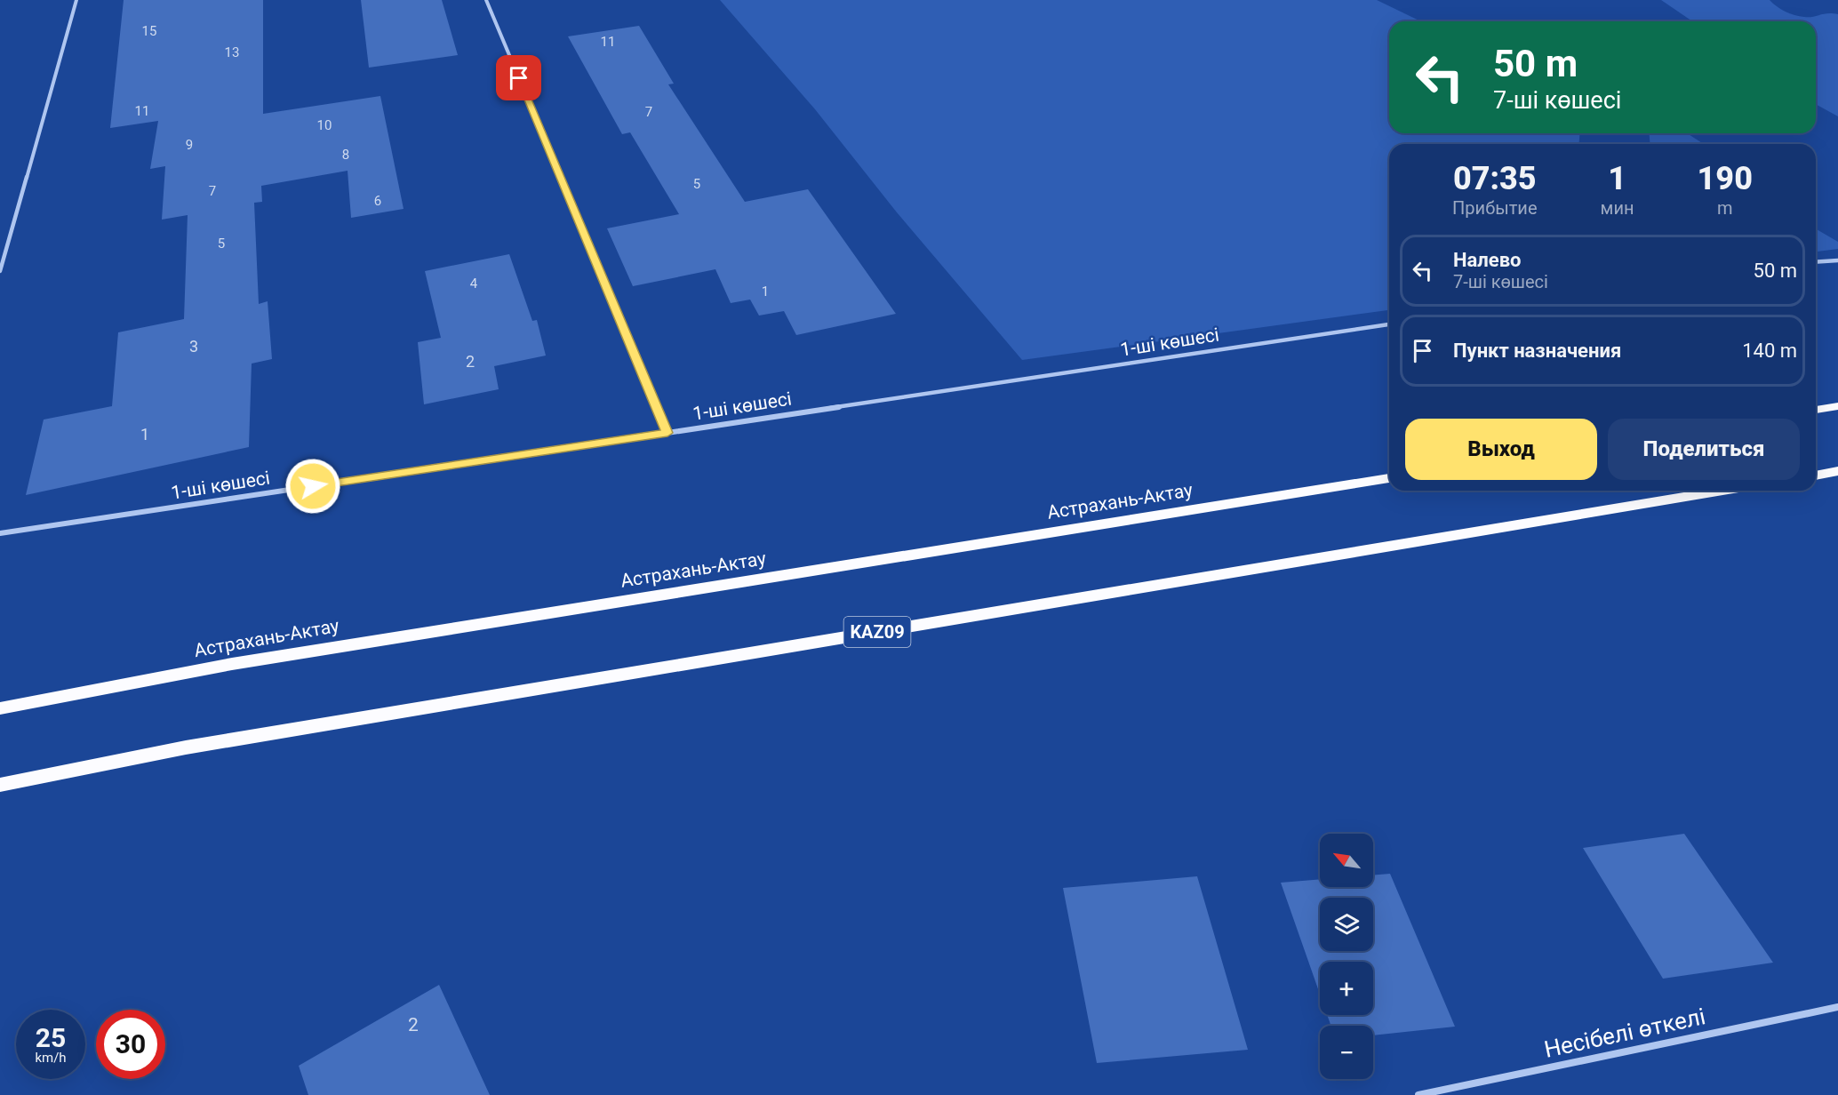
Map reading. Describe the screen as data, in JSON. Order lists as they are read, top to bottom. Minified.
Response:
{"streets":{"highway":["Астрахань-Актау","KAZ09"],"street":["1-шi көшесі","Несібелі өткелі"]},"house_numbers":["15","11","13","11","7","10","9","8","5","7","6","5","4","1","3","2","1","2"],"north":"top left","page":{"turn":["50 m","7-шi көшесі"],"eta":["07:35","Прибытие","1","мин","190","m"],"list":[{"name":"Налево","note":"7-шi көшесі","value":"50 m"},{"name":"Пункт назначения","value":"140 m"}],"buttons":["Выход","Поделиться"],"map_buttons":["+","−"],"speed":"25 km/h","limit":"30"}}
